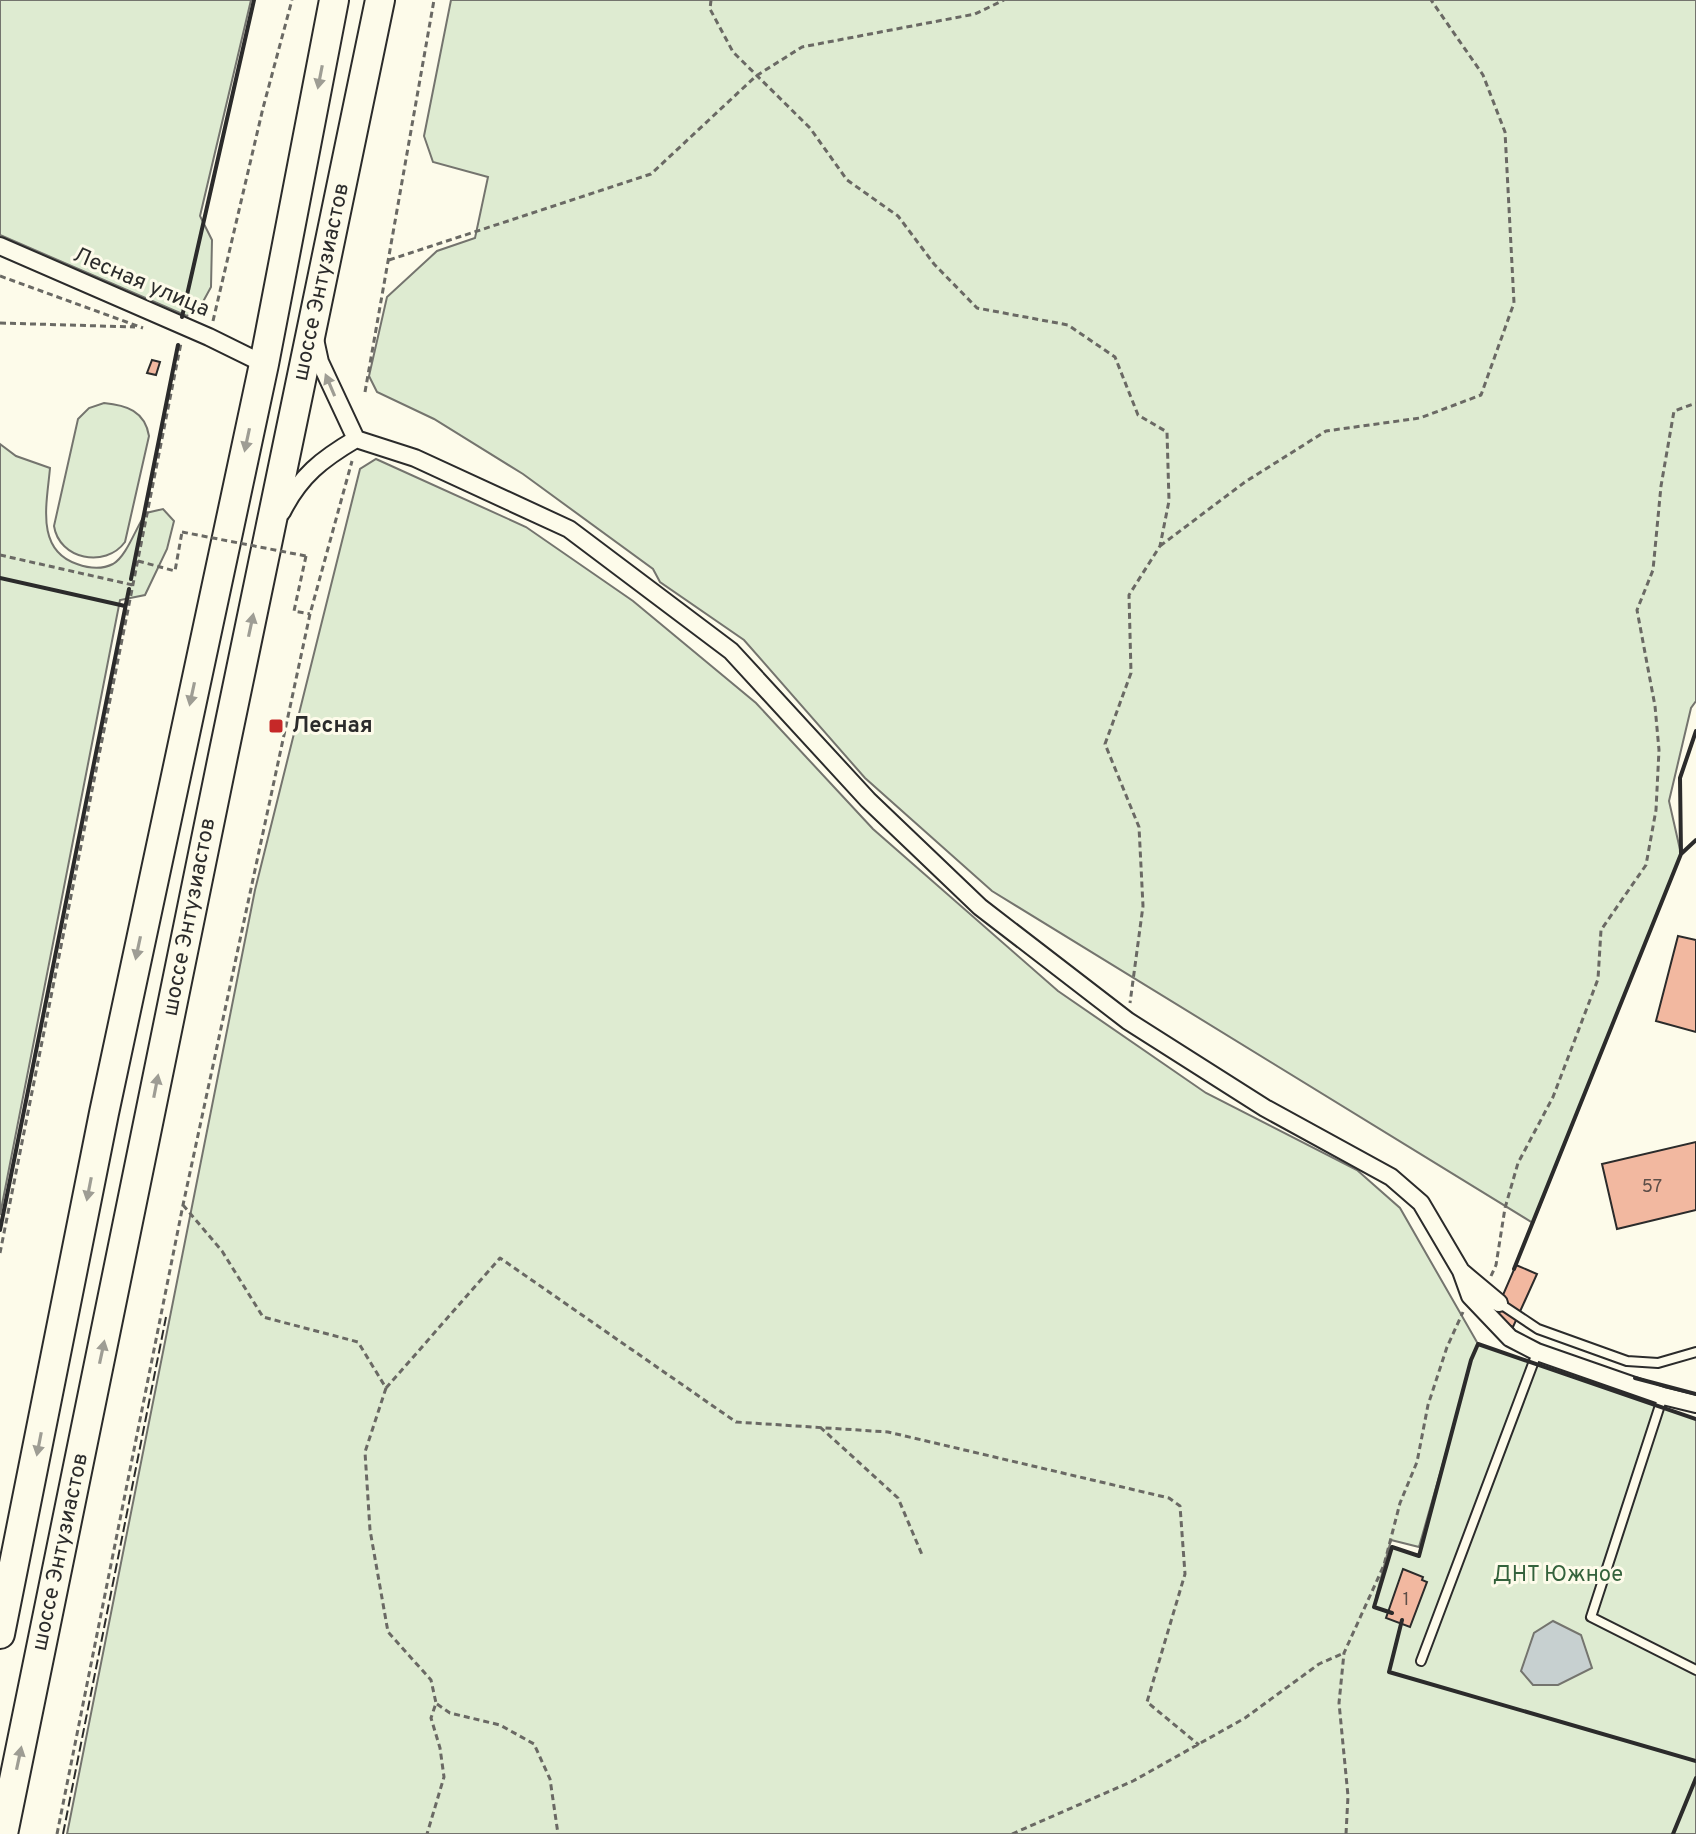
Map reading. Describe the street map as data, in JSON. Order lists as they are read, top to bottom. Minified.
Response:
{"streets":{"highway":["шоссе Энтузиастов"],"street":["Лесная улица"]},"crossings":[["шоссе Энтузиастов","Лесная улица"]],"parks":["ДНТ Южное"],"places":{"transit":["Лесная"]},"house_numbers":["57","1"]}
